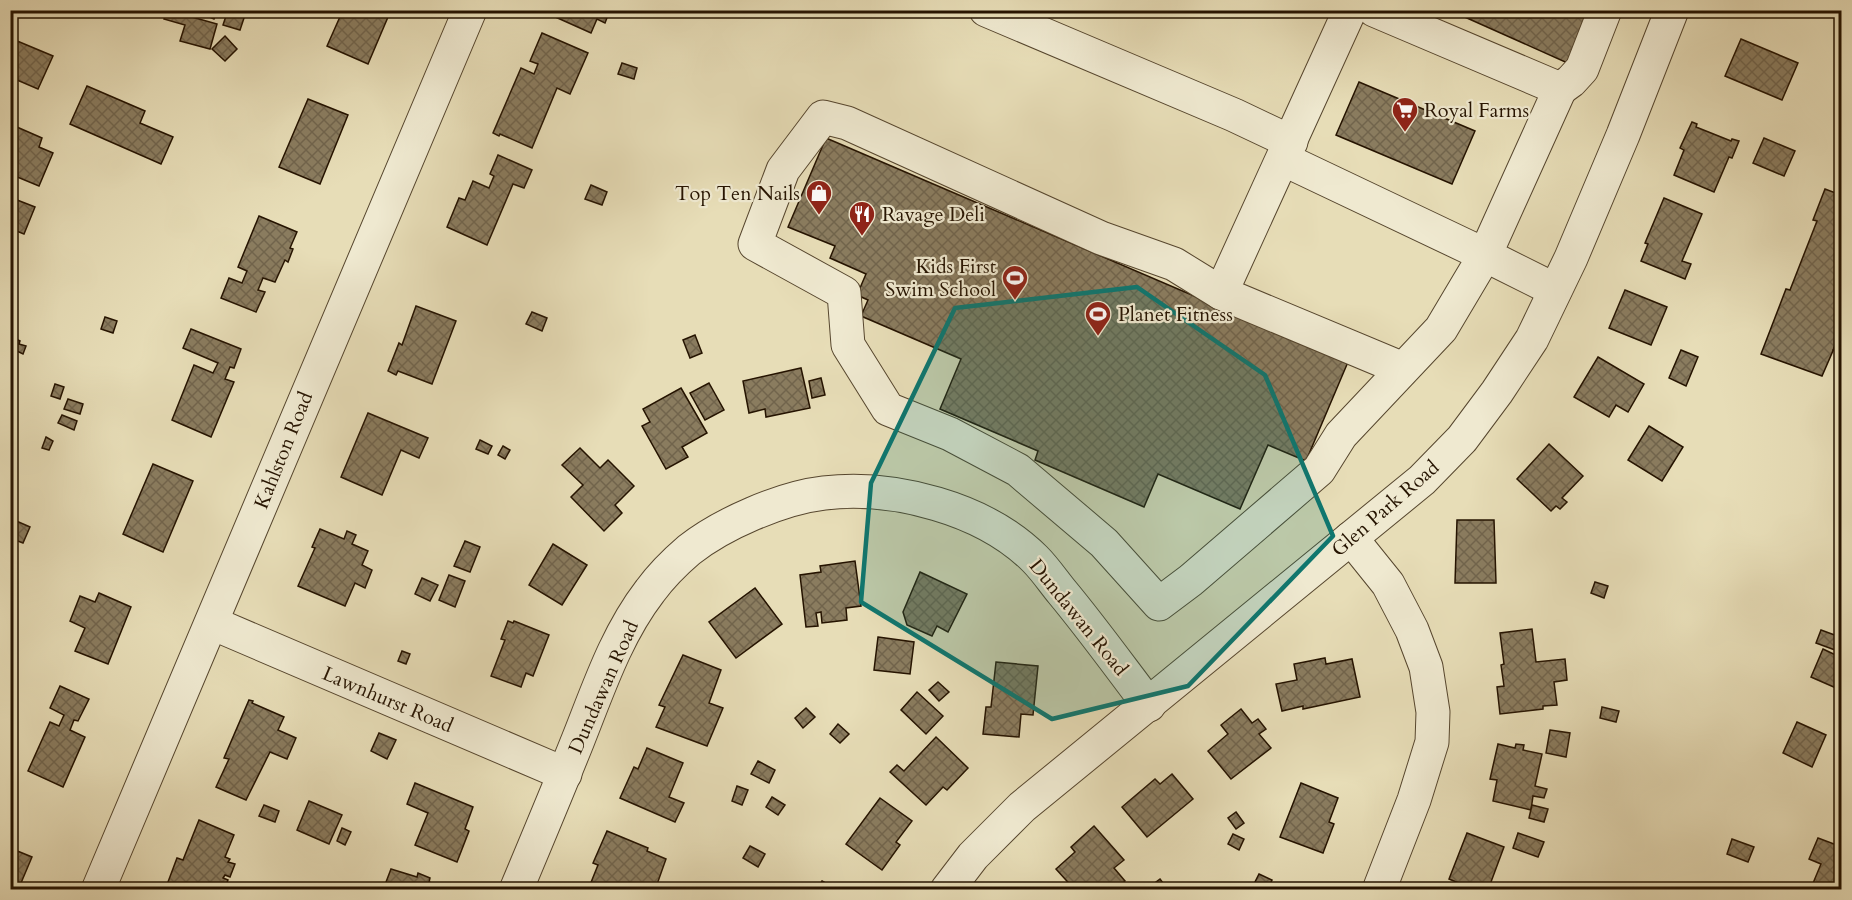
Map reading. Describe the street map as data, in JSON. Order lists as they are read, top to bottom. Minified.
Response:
{"streets":{"street":["Kahlston Road","Glen Park Road","Dundawan Road","Lawnhurst Road"]},"crossings":[["Kahlston Road","Lawnhurst Road"],["Glen Park Road","Dundawan Road"],["Dundawan Road","Lawnhurst Road"]],"places":{"supermarket":["Royal Farms"],"shop":["Top Ten Nails"],"restaurant":["Ravage Deli"],"sports":["Kids First Swim School","Planet Fitness"]}}
